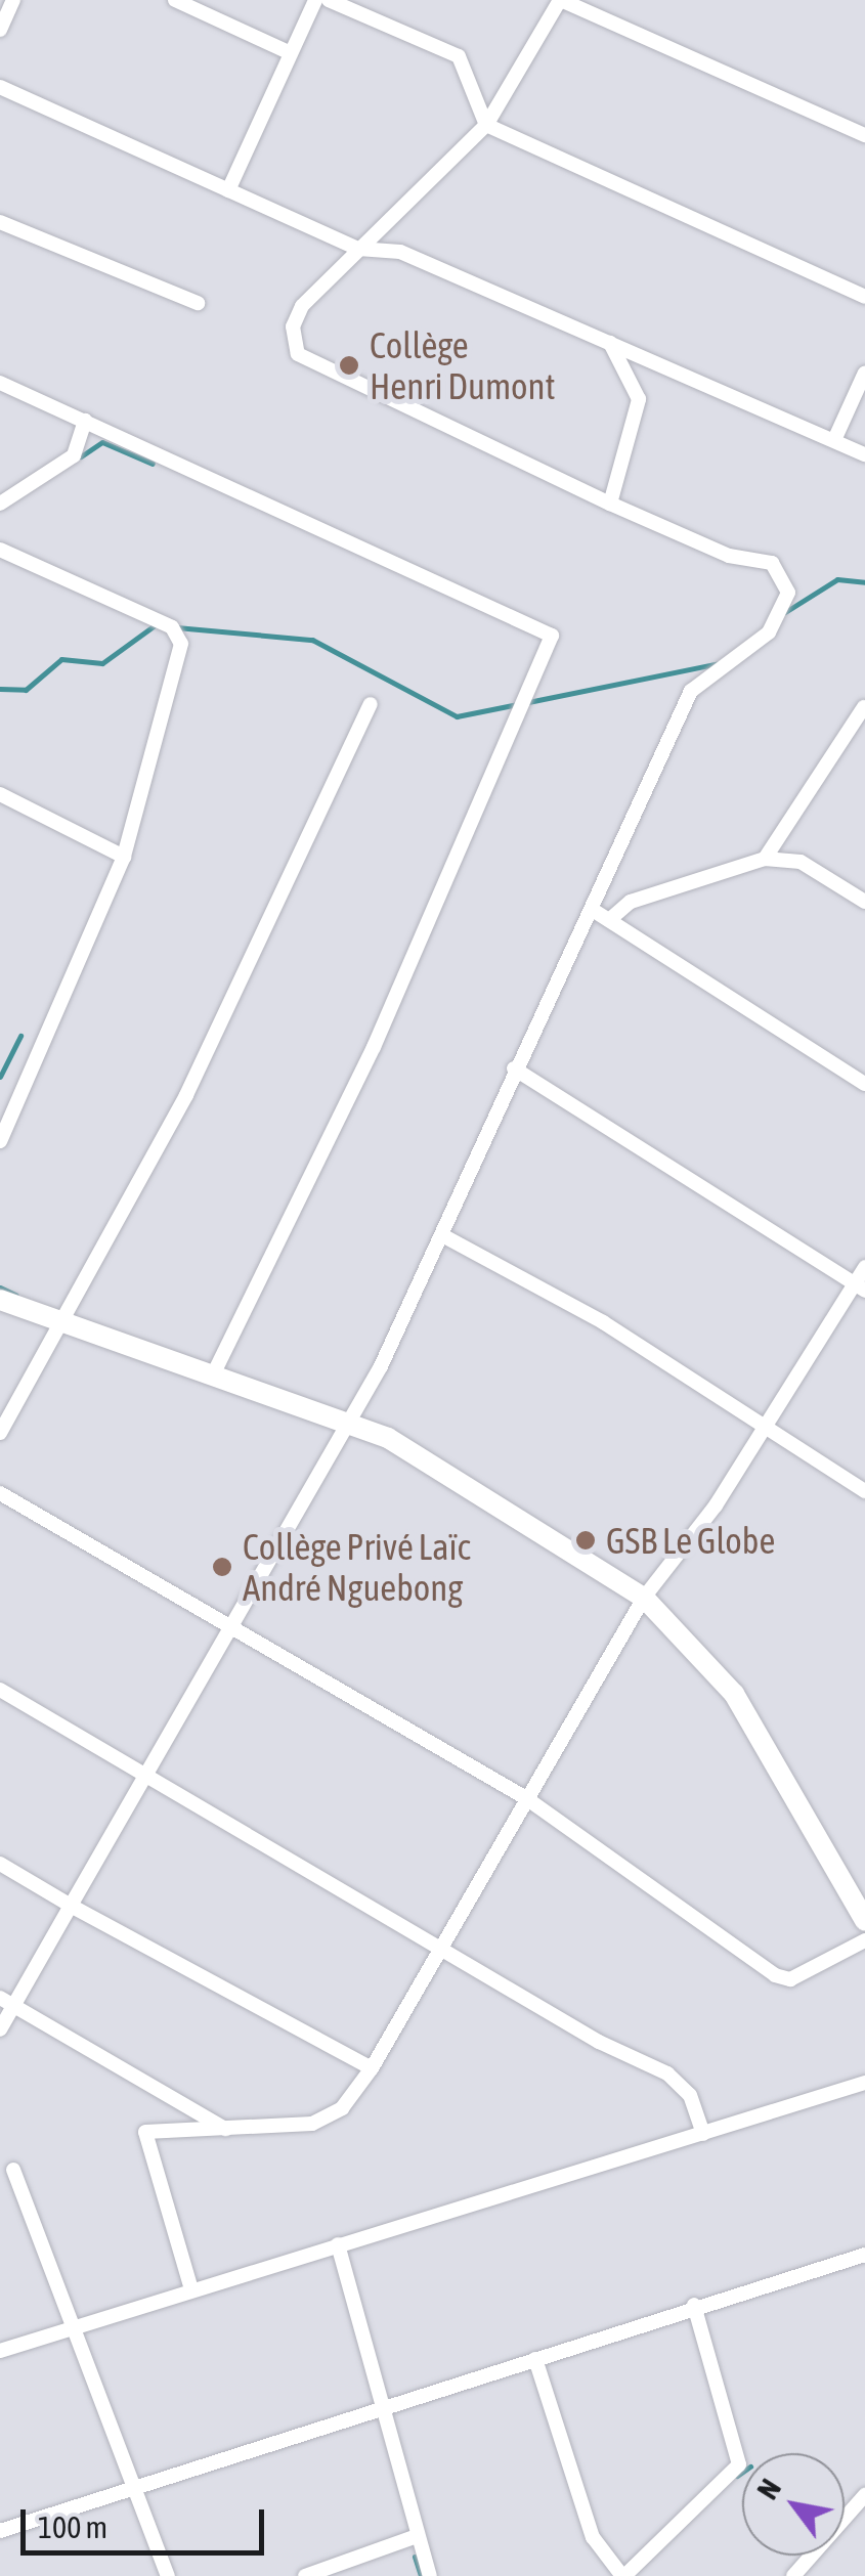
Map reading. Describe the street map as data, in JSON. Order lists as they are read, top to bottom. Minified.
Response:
{"places":["Collège Henri Dumont","GSB Le Globe","Collège Privé Laïc André Nguebong"],"scale_bar":"100 m","north":"top left"}
